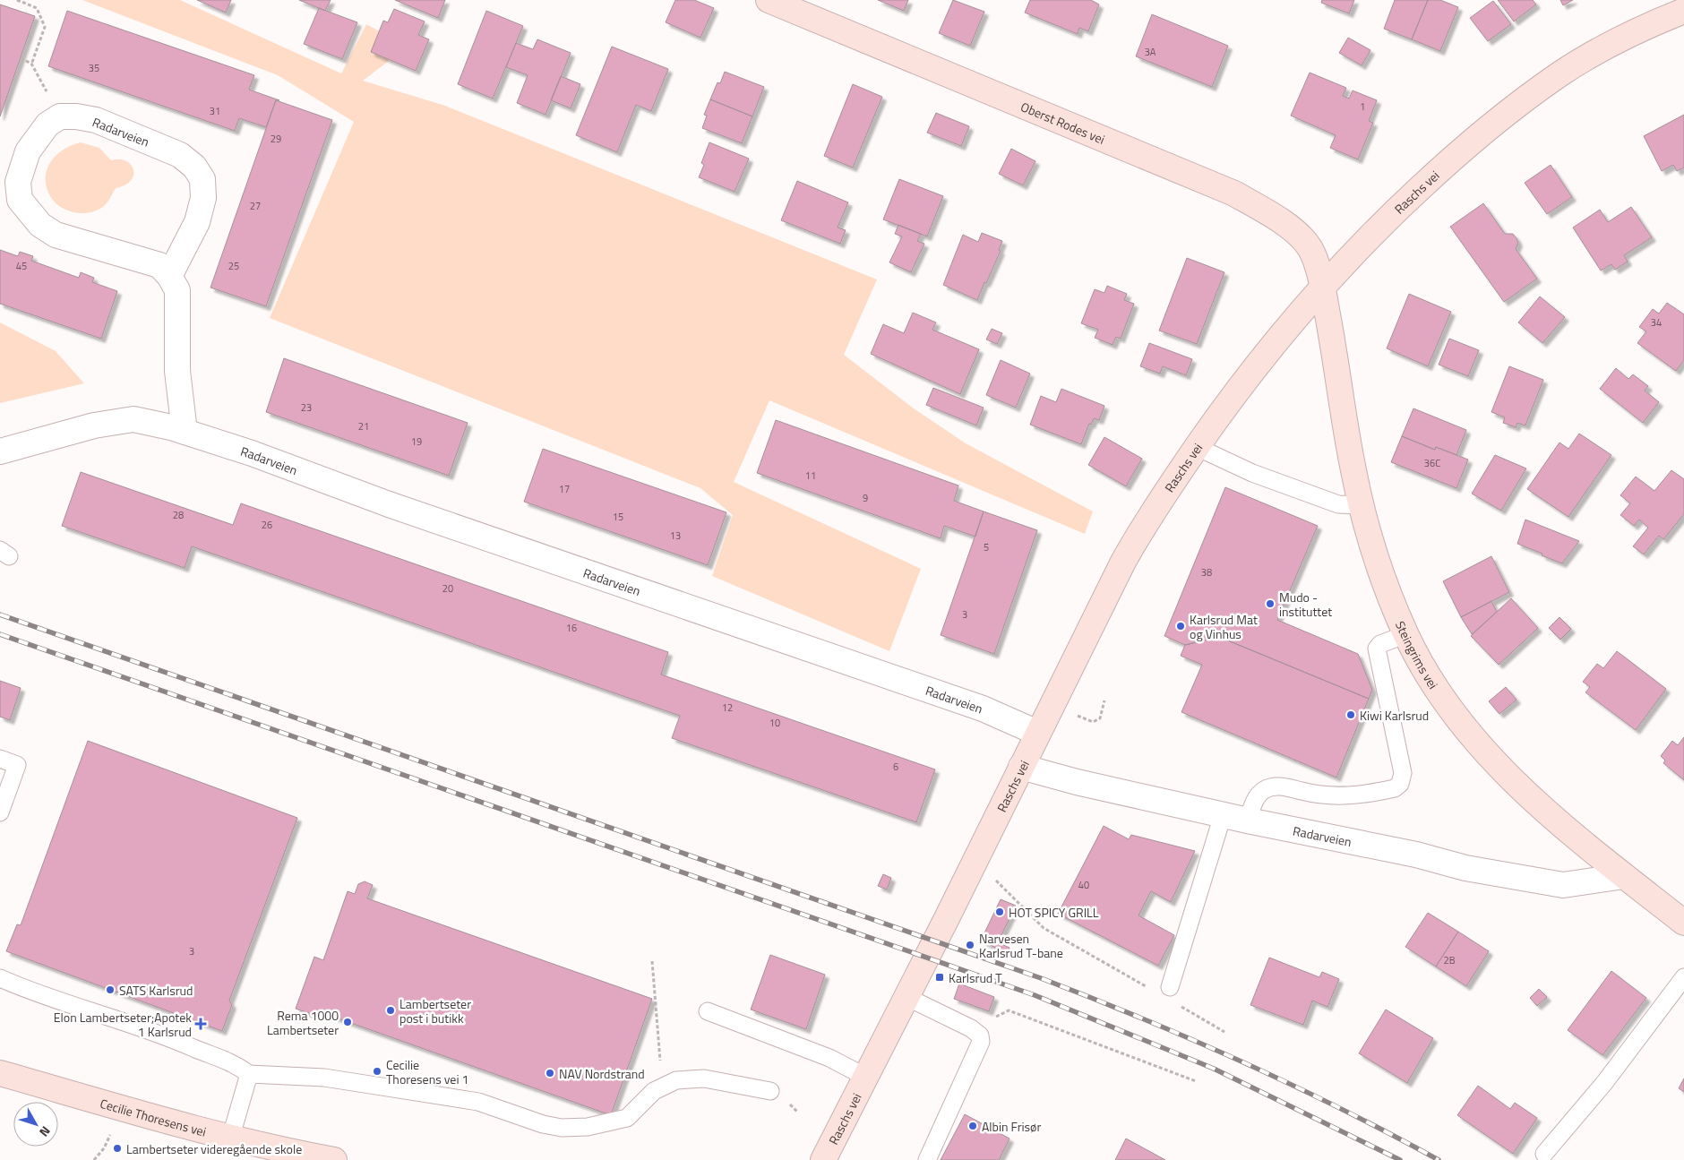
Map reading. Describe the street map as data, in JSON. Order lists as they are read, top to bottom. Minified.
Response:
{"streets":{"street":["Oberst Rodes vei","Radarveien","Raschs vei","Steingrims vei","Cecilie Thoresens vei"]},"crossings":[["Oberst Rodes vei","Raschs vei"],["Oberst Rodes vei","Steingrims vei"],["Radarveien","Raschs vei"],["Radarveien","Steingrims vei"],["Raschs vei","Steingrims vei"]],"places":{"other":["Mudo - instituttet","Karlsrud Mat og Vinhus","Kiwi Karlsrud","HOT SPICY GRILL","Narvesen Karlsrud T-bane","SATS Karlsrud","Lambertseter post i butikk","Rema 1000 Lambertseter","Cecilie Thoresens vei 1","NAV Nordstrand","Albin Frisør","Lambertseter videregående skole"],"transit":["Karlsrud T"],"health":["Elon Lambertseter;Apotek 1 Karlsrud"]},"house_numbers":["3A","35","1","31","29","27","45","25","34","23","21","19","36C","11","17","9","28","15","26","13","5","38","20","3","16","12","10","6","40","3","2B"],"north":"bottom right"}
